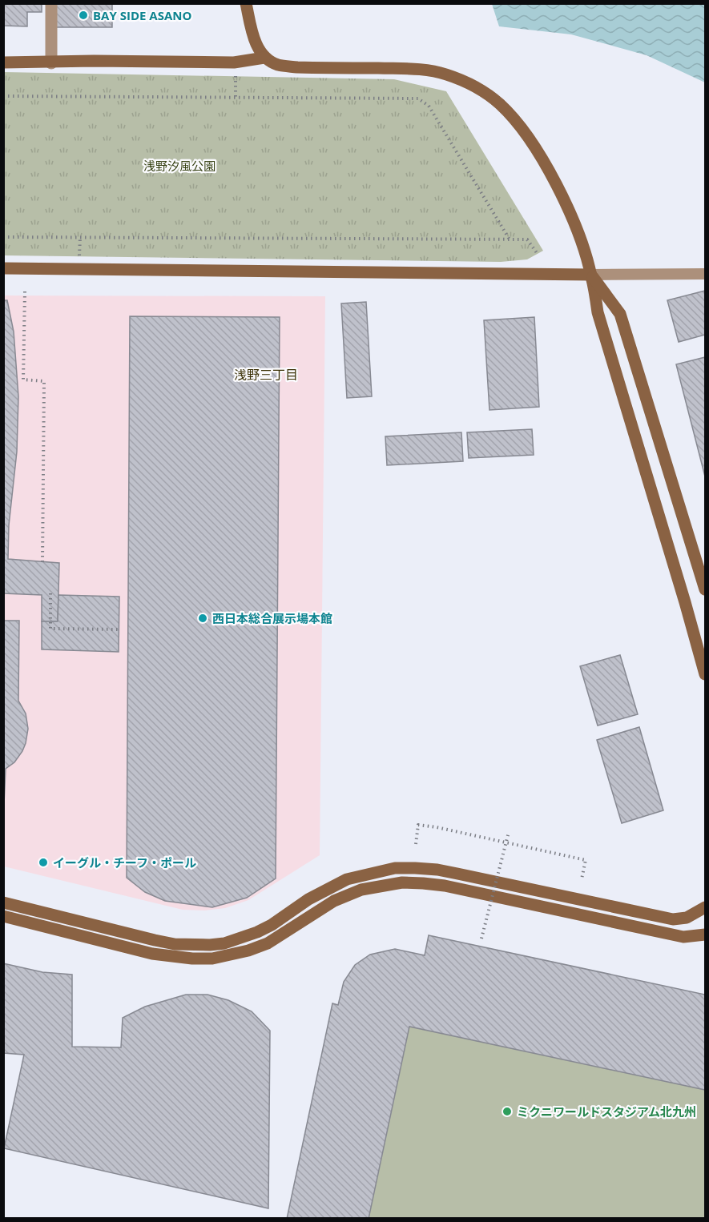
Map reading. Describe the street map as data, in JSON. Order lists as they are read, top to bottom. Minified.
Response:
{"districts":["浅野三丁目"],"parks":["浅野汐風公園"],"places":["BAY SIDE ASANO","西日本総合展示場本館","イーグル・チーフ・ポール","ミクニワールドスタジアム北九州"]}
